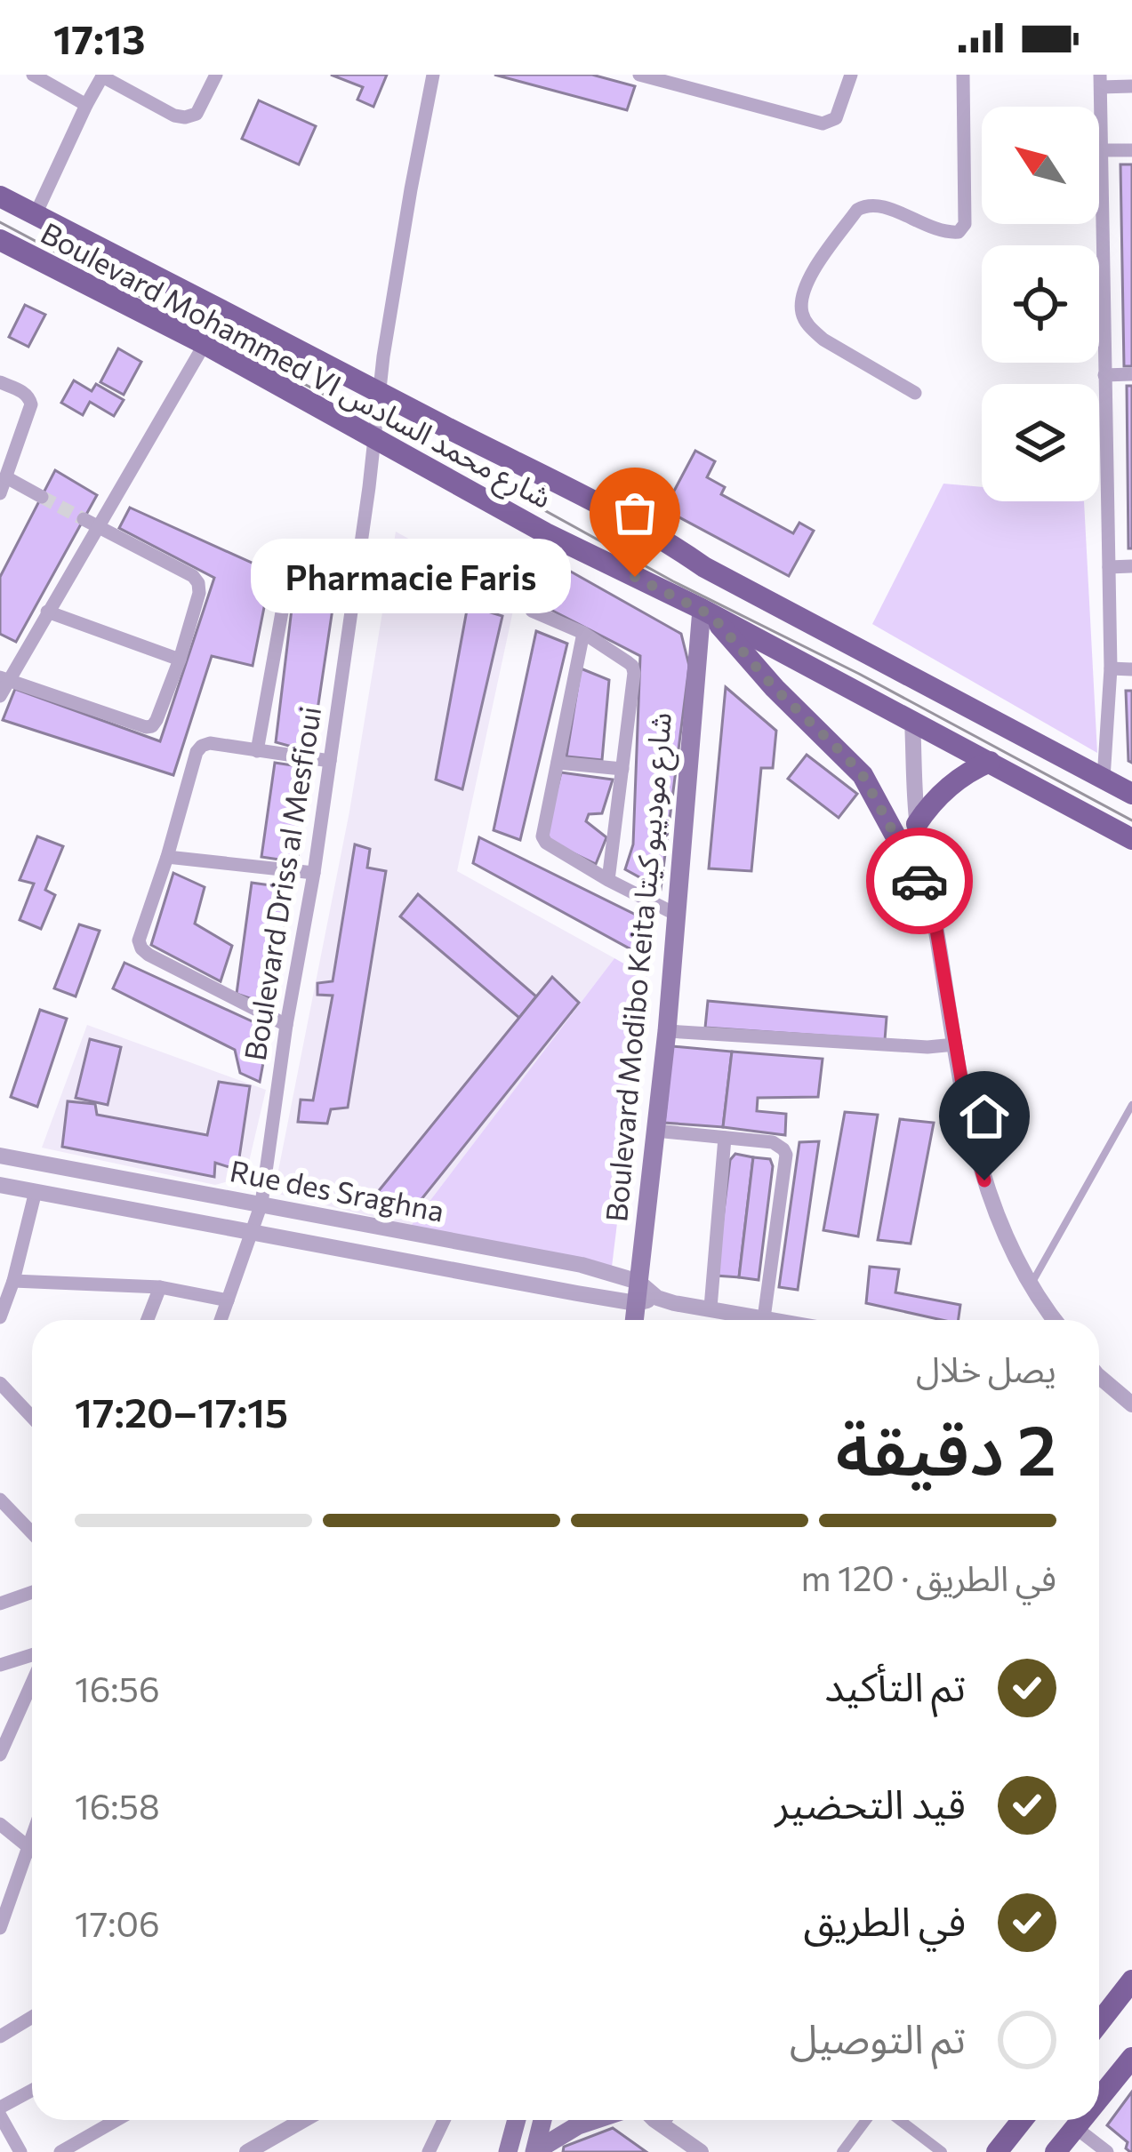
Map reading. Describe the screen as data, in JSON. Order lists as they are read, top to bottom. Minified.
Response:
{"streets":{"main road":["Boulevard Mohammed VI شارع محمد السادس","Boulevard Modibo Keita شارع موديبو كيتا"],"street":["Boulevard Driss al Mesfioui","Rue des Sraghna"]},"crossings":[["Boulevard Mohammed VI شارع محمد السادس","Boulevard Driss al Mesfioui"],["Boulevard Mohammed VI شارع محمد السادس","Boulevard Modibo Keita شارع موديبو كيتا"],["Boulevard Driss al Mesfioui","Rue des Sraghna"],["Boulevard Modibo Keita شارع موديبو كيتا","Rue des Sraghna"]],"places":["Pharmacie Faris"],"north":"top left","page":{"status":"17:13","bubble":"Pharmacie Faris","heading":["2 دقيقة","يصل خلال","17:15–17:20"],"bar":"في الطريق · 120 m","list":[["تم التأكيد","16:56"],["قيد التحضير","16:58"],["في الطريق","17:06"],"تم التوصيل"]}}
